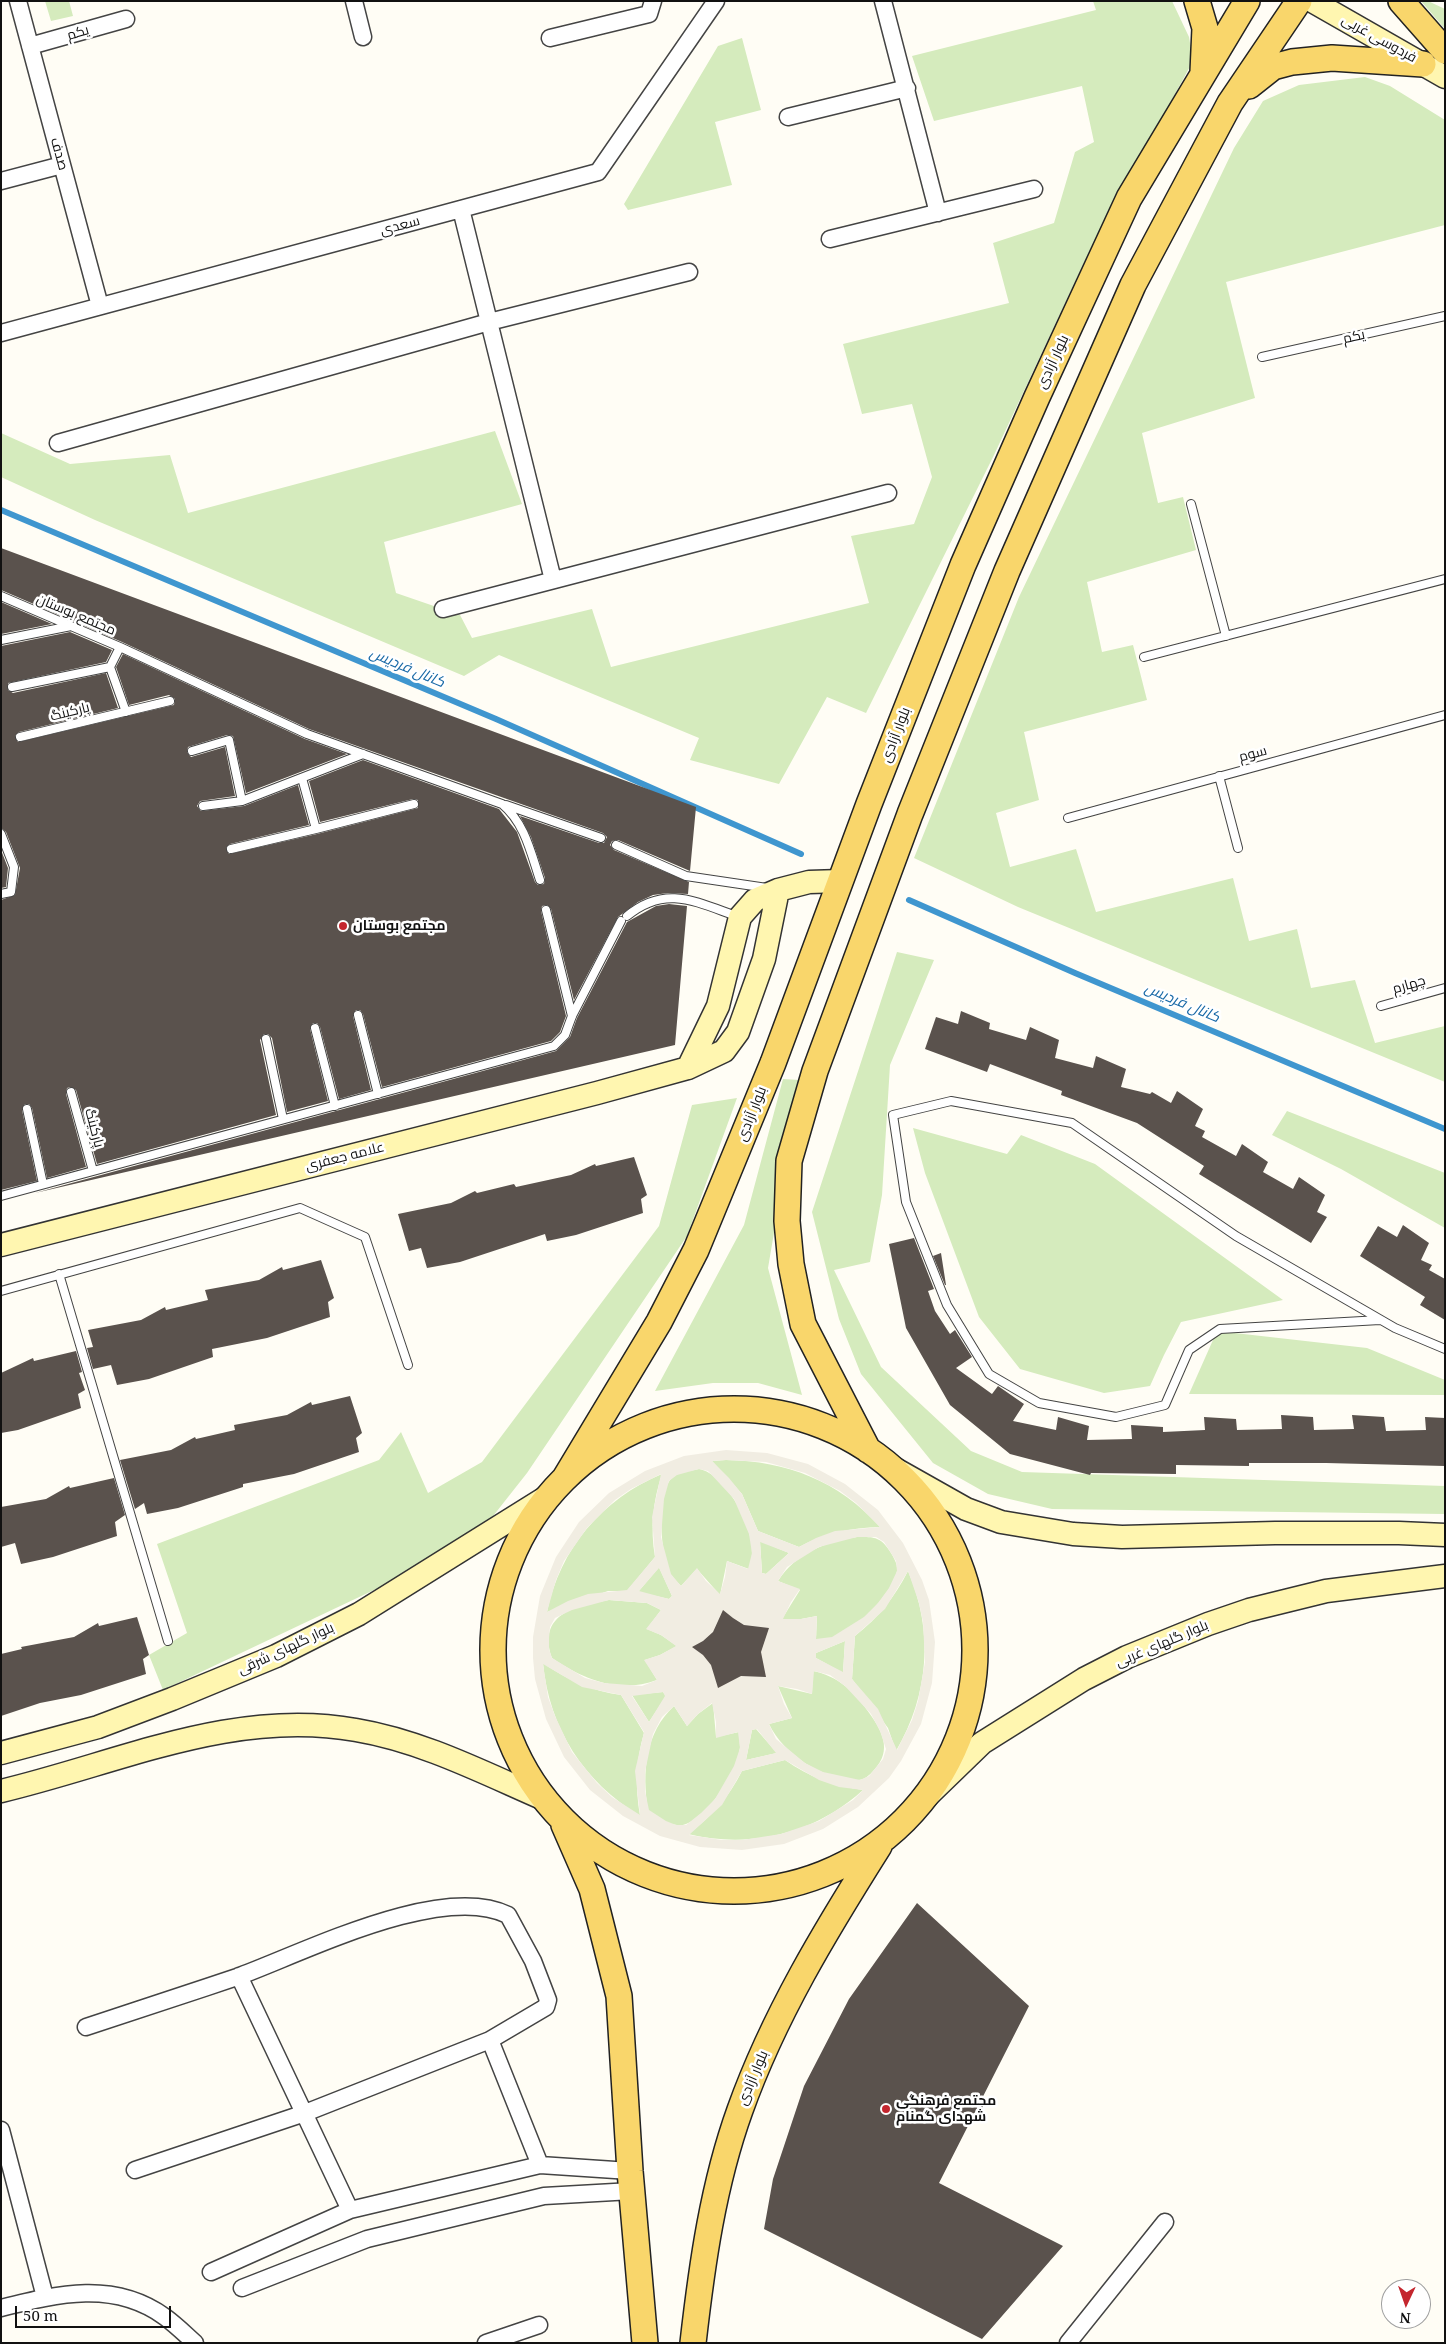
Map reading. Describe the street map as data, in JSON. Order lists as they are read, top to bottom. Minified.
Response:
{"streets":{"main road":["فردوسی غربی","بلوار آزادی","علامه جعفری","بلوار گلهای غربی","بلوار گلهای شرقی"],"street":["یکم","صدف","سعدی"],"lane":["مجتمع بوستان","پارکینگ","سوم","چهارم"]},"crossings":[["یکم","صدف"],["صدف","سعدی"]],"water":["کانال فردیس"],"places":["مجتمع بوستان","مجتمع فرهنگی شهدای گمنام"],"scale_bar":"50 m","north":"bottom"}
